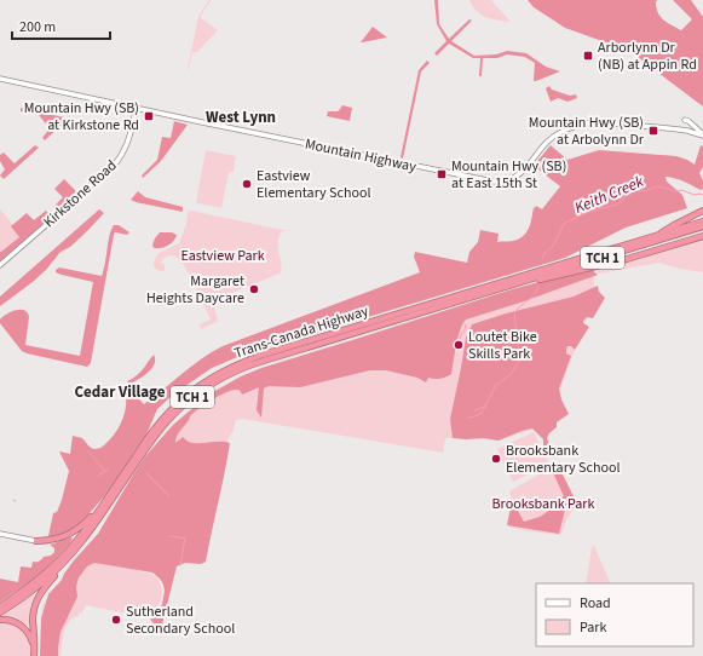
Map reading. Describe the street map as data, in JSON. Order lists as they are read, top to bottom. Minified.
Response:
{"streets":{"highway":["TCH 1","Trans-Canada Highway"],"main road":["Mountain Highway","Kirkstone Road"]},"crossings":[["Mountain Highway","Kirkstone Road"]],"districts":["West Lynn","Cedar Village"],"water":["Keith Creek"],"parks":["Eastview Park","Brooksbank Park"],"places":{"transit":["Arborlynn Dr (NB) at Appin Rd","Mountain Hwy (SB) at Kirkstone Rd","Mountain Hwy (SB) at Arbolynn Dr","Mountain Hwy (SB) at East 15th St"],"other":["Eastview Elementary School","Margaret Heights Daycare","Loutet Bike Skills Park","Brooksbank Elementary School","Sutherland Secondary School"]},"legend":["Road","Park"],"scale_bar":"200 m"}
